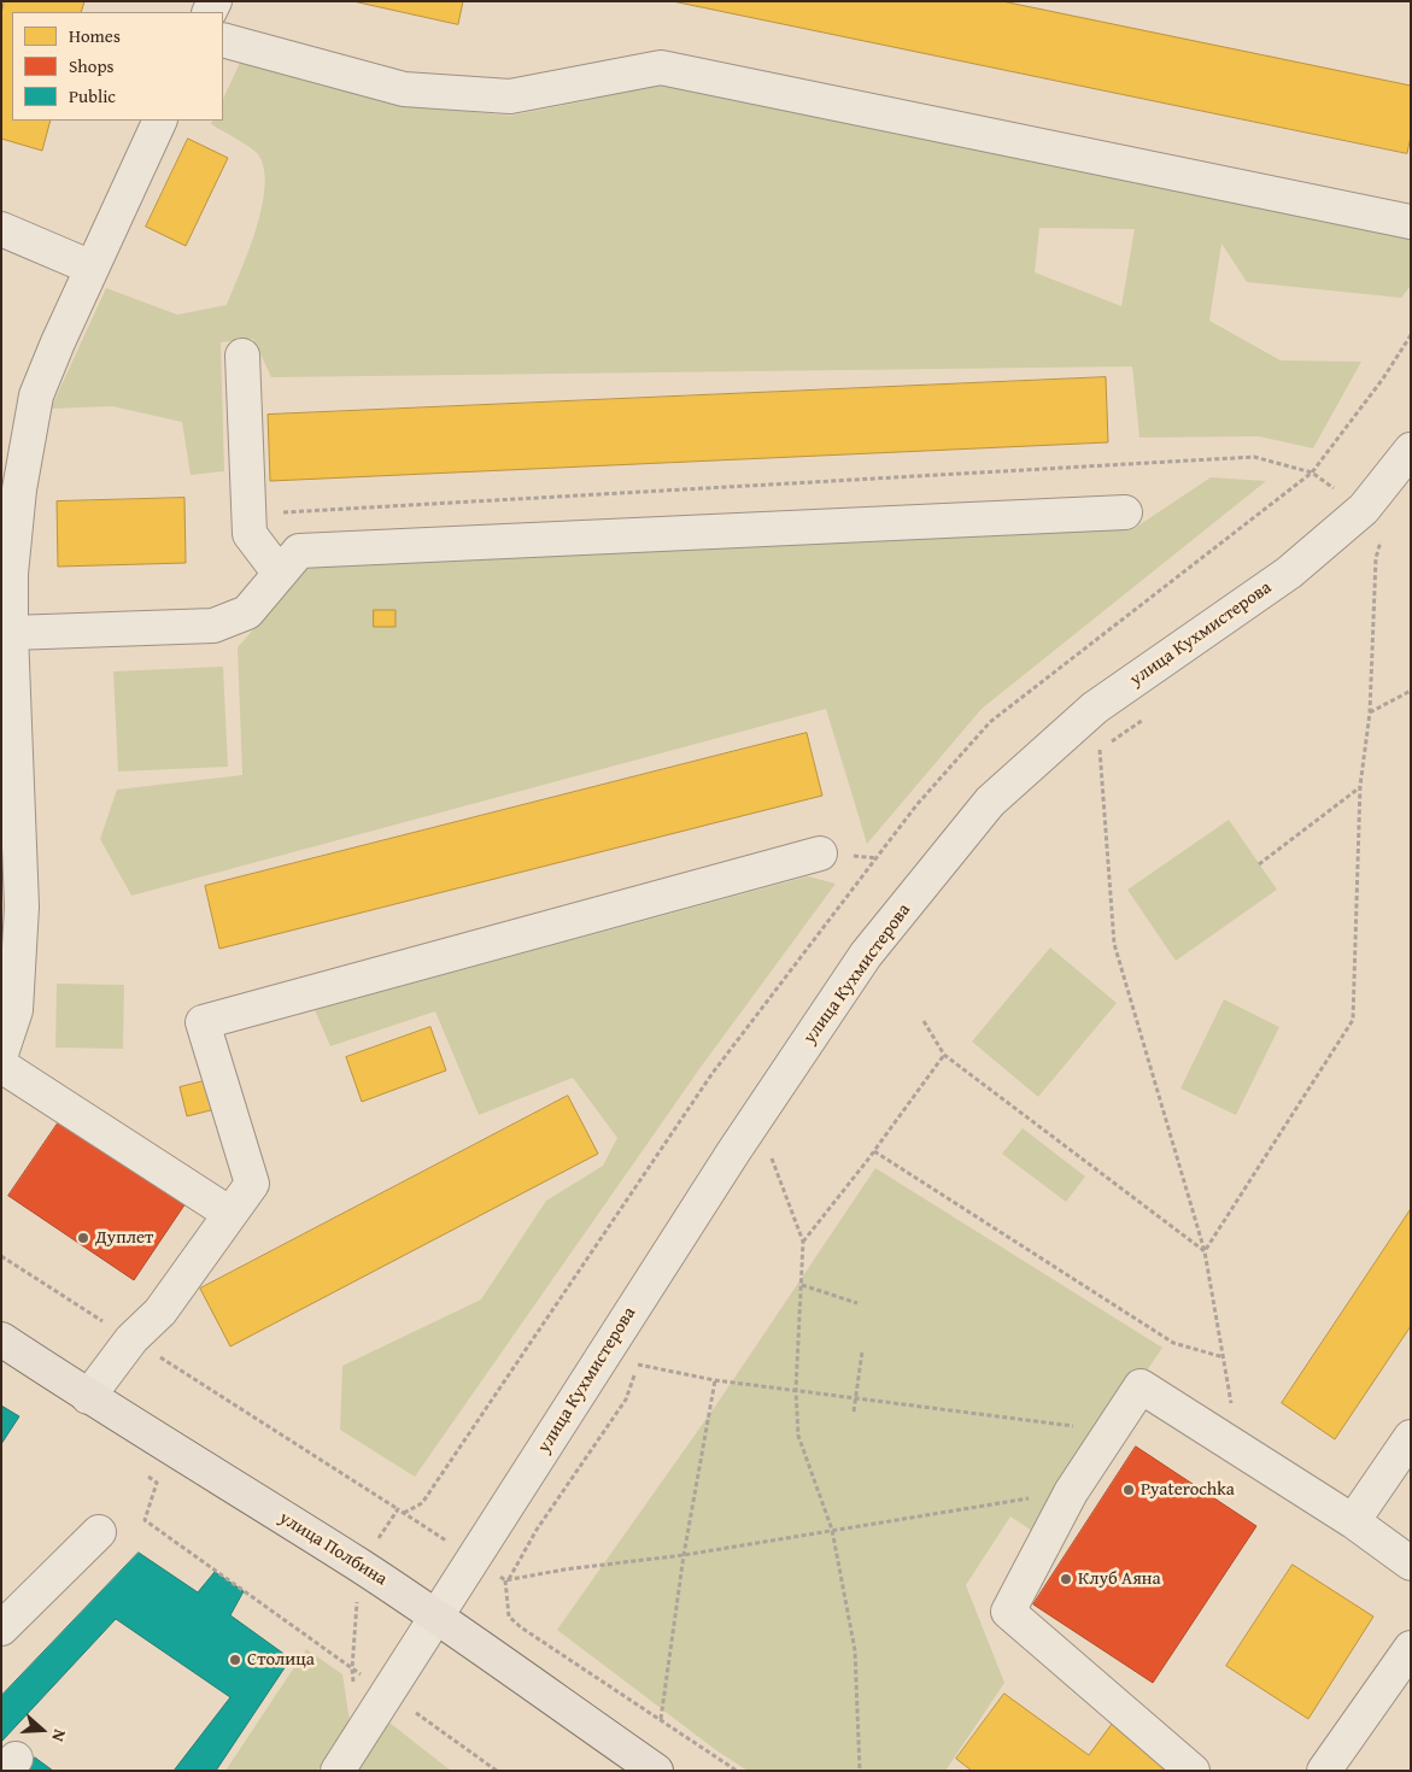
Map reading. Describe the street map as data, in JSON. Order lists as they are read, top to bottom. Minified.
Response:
{"streets":{"main road":["улица Полбина"],"street":["улица Кухмистерова"]},"crossings":[["улица Кухмистерова","улица Полбина"]],"places":["Дуплет","Pyaterochka","Клуб Аяна","Столица"],"legend":["Homes","Shops","Public"],"north":"right"}
